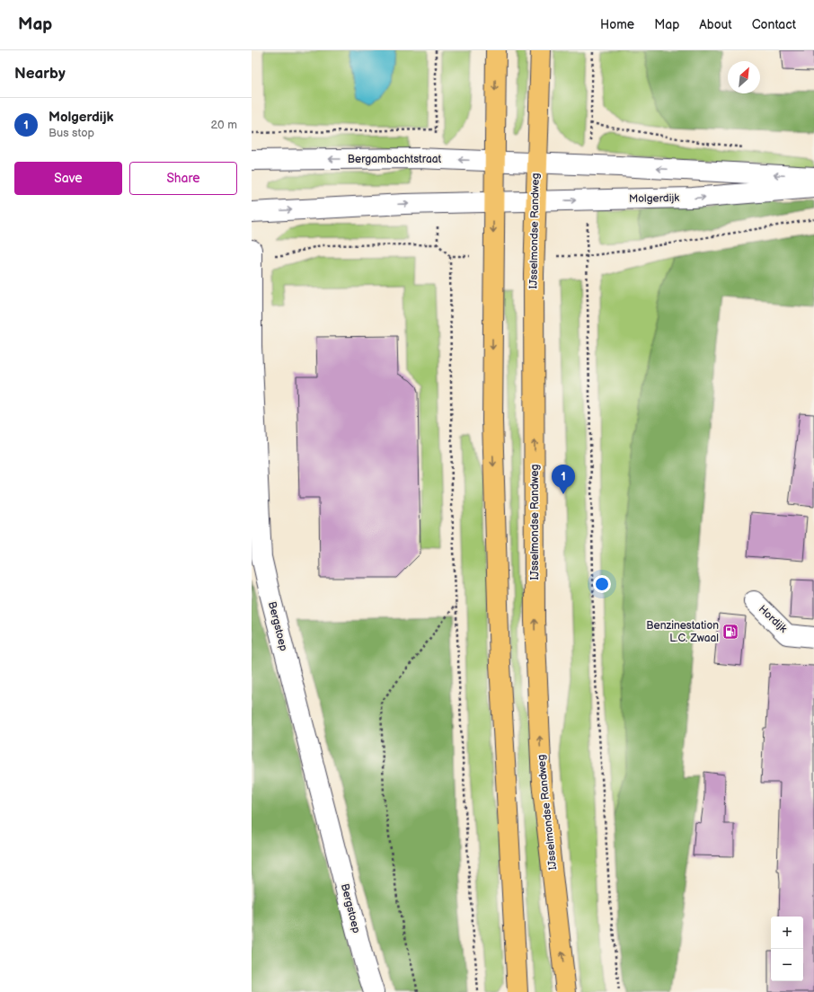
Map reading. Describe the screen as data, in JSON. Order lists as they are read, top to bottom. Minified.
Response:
{"streets":{"main road":["IJsselmondse Randweg"],"street":["Bergambachtstraat","Molgerdijk","Hordijk","Bergstoep"]},"crossings":[["Bergambachtstraat","IJsselmondse Randweg"],["Molgerdijk","IJsselmondse Randweg"]],"places":{"fuel station":["Benzinestation L.C. Zwaal"]},"north":"top right","page":{"header":"Map","nav":["Home","Map","About","Contact"],"heading":"Nearby","list":[{"mark":"1","name":"Molgerdijk","note":"Bus stop","value":"20 m"}],"buttons":["Save","Share"],"pins":"1","map_buttons":["+","−"]}}
